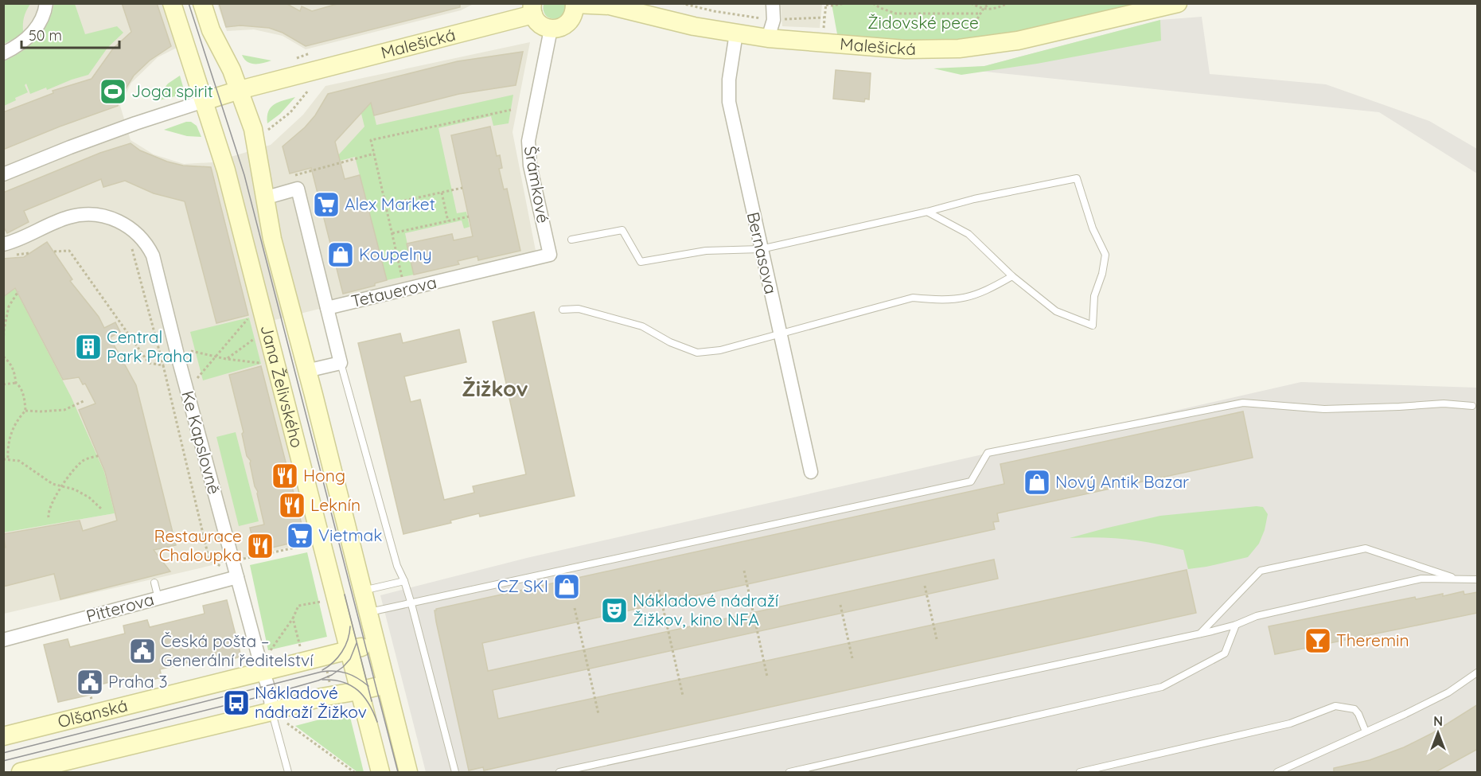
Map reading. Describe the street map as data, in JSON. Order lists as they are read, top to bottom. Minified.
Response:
{"streets":{"street":["Malešická","Šrámkové","Bernasova","Tetauerova","Jana Želivského","Ke Kapslovně","Pitterova","Olšanská"]},"crossings":[["Malešická","Bernasova"],["Malešická","Jana Želivského"],["Šrámkové","Tetauerova"],["Jana Želivského","Olšanská"],["Ke Kapslovně","Pitterova"],["Ke Kapslovně","Olšanská"]],"districts":["Žižkov"],"parks":["Židovské pece"],"places":{"sports":["Joga spirit"],"supermarket":["Alex Market","Vietmak"],"shop":["Koupelny","Nový Antik Bazar","CZ SKI"],"building":["Central Park Praha"],"restaurant":["Hong","Leknín","Restaurace Chaloupka"],"theatre":["Nákladové nádraží Žižkov, kino NFA"],"bar":["Theremin"],"public building":["Česká pošta – Generální ředitelství","Praha 3"],"bus stop":["Nákladové nádraží Žižkov"]},"scale_bar":"50 m","north":"top"}
